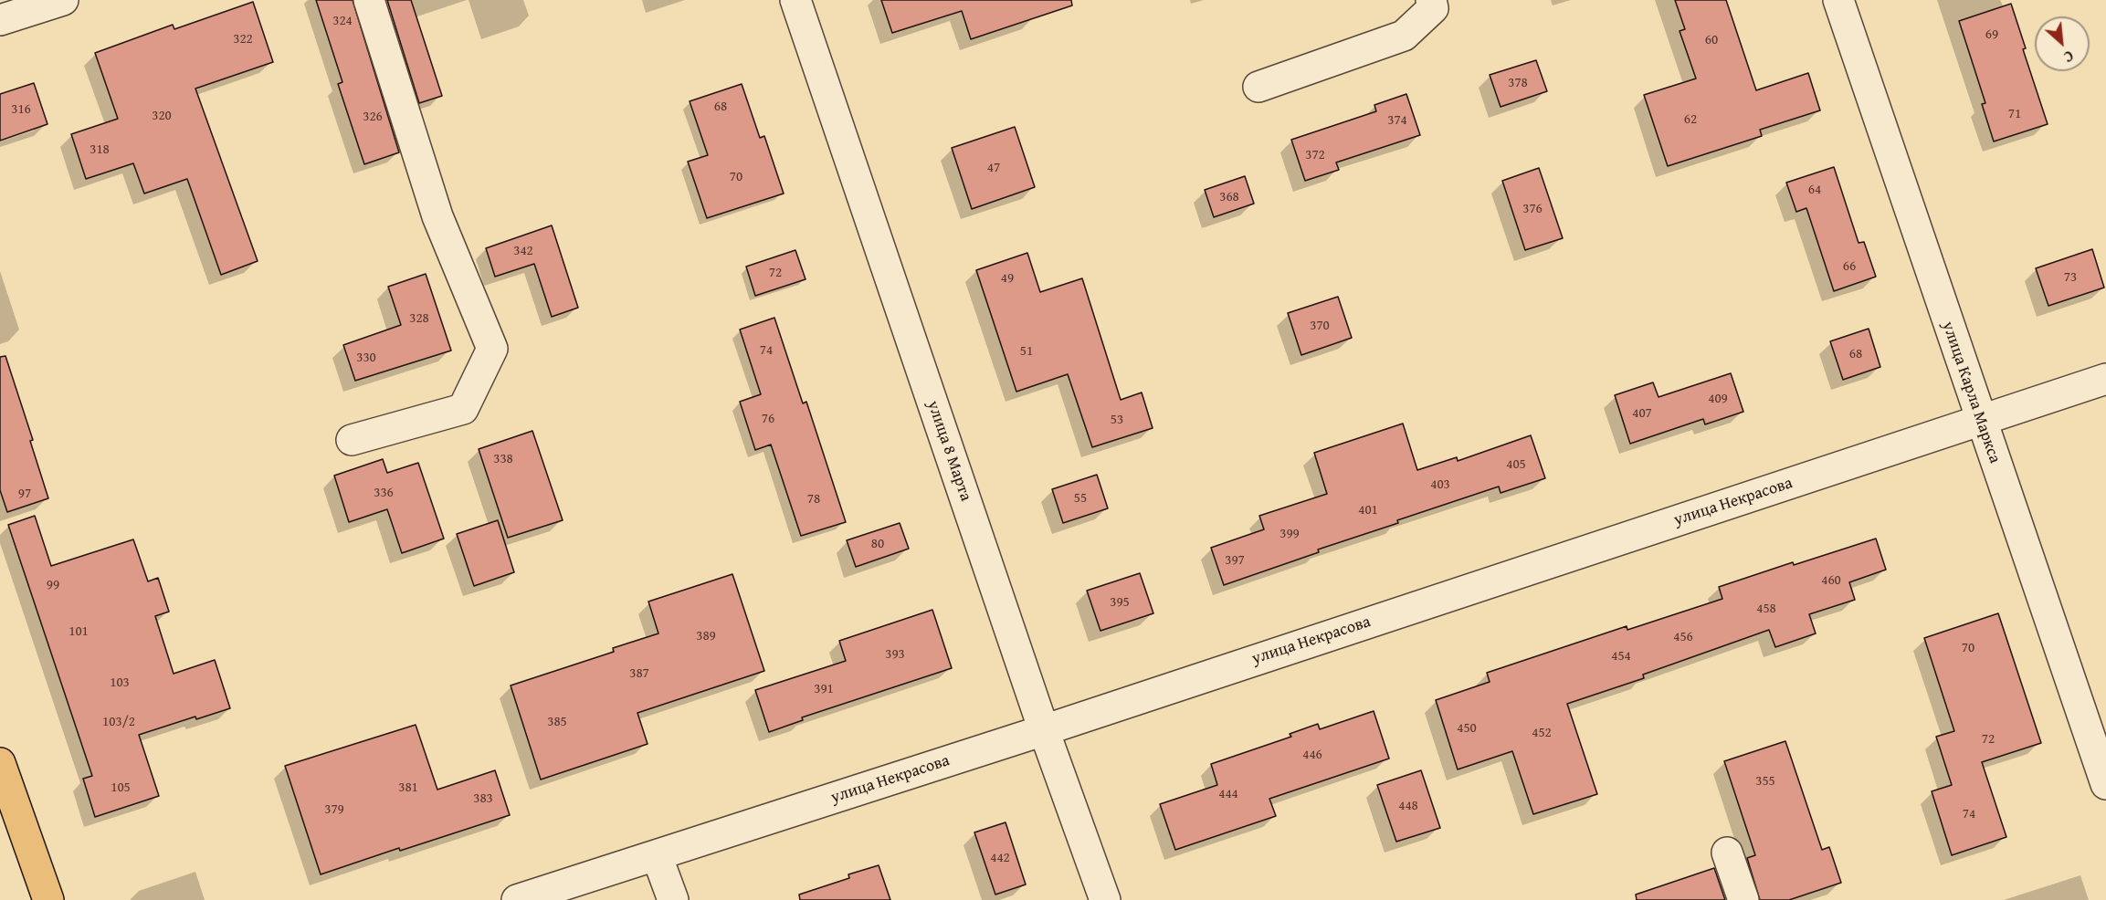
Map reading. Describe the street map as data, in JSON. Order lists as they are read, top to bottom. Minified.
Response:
{"streets":{"street":["улица Карла Маркса","улица 8 Марта","улица Некрасова"]},"crossings":[["улица Карла Маркса","улица Некрасова"],["улица 8 Марта","улица Некрасова"]],"house_numbers":["324","69","322","60","378","68","316","71","320","326","62","374","318","372","47","70","64","368","376","342","66","72","73","49","328","370","74","51","68","330","409","407","76","53","338","405","403","336","97","55","78","401","399","80","397","460","99","395","458","101","389","456","70","393","454","387","103","391","103/2","385","450","452","72","446","355","105","381","444","383","448","379","74","442"],"north":"bottom right"}
